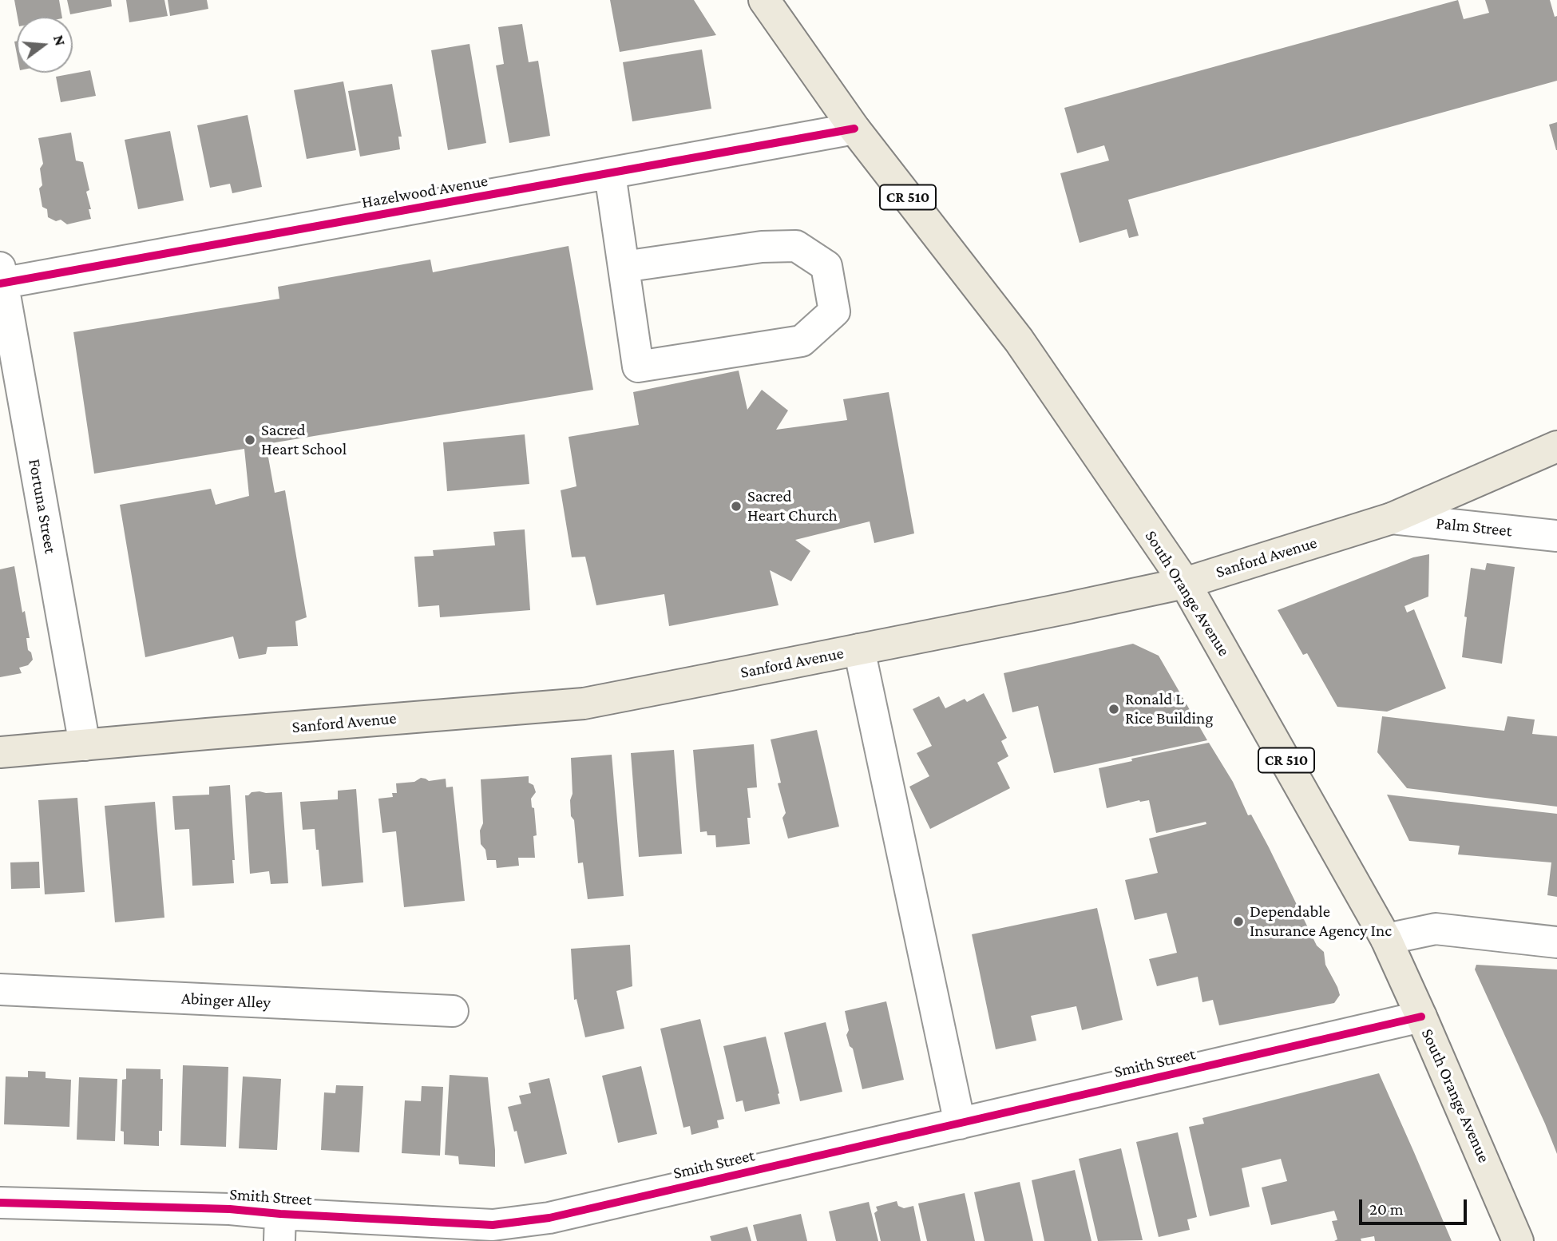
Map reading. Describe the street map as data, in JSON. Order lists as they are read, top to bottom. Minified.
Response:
{"streets":{"main road":["CR 510","Sanford Avenue","South Orange Avenue"],"street":["Hazelwood Avenue","Fortuna Street","Palm Street","Abinger Alley","Smith Street"]},"crossings":[["Hazelwood Avenue","Fortuna Street"],["Hazelwood Avenue","South Orange Avenue"],["Fortuna Street","Sanford Avenue"],["Palm Street","Sanford Avenue"],["Sanford Avenue","South Orange Avenue"],["South Orange Avenue","Smith Street"]],"places":["Sacred Heart School","Sacred Heart Church","Ronald L Rice Building","Dependable Insurance Agency Inc"],"scale_bar":"20 m","north":"right"}
